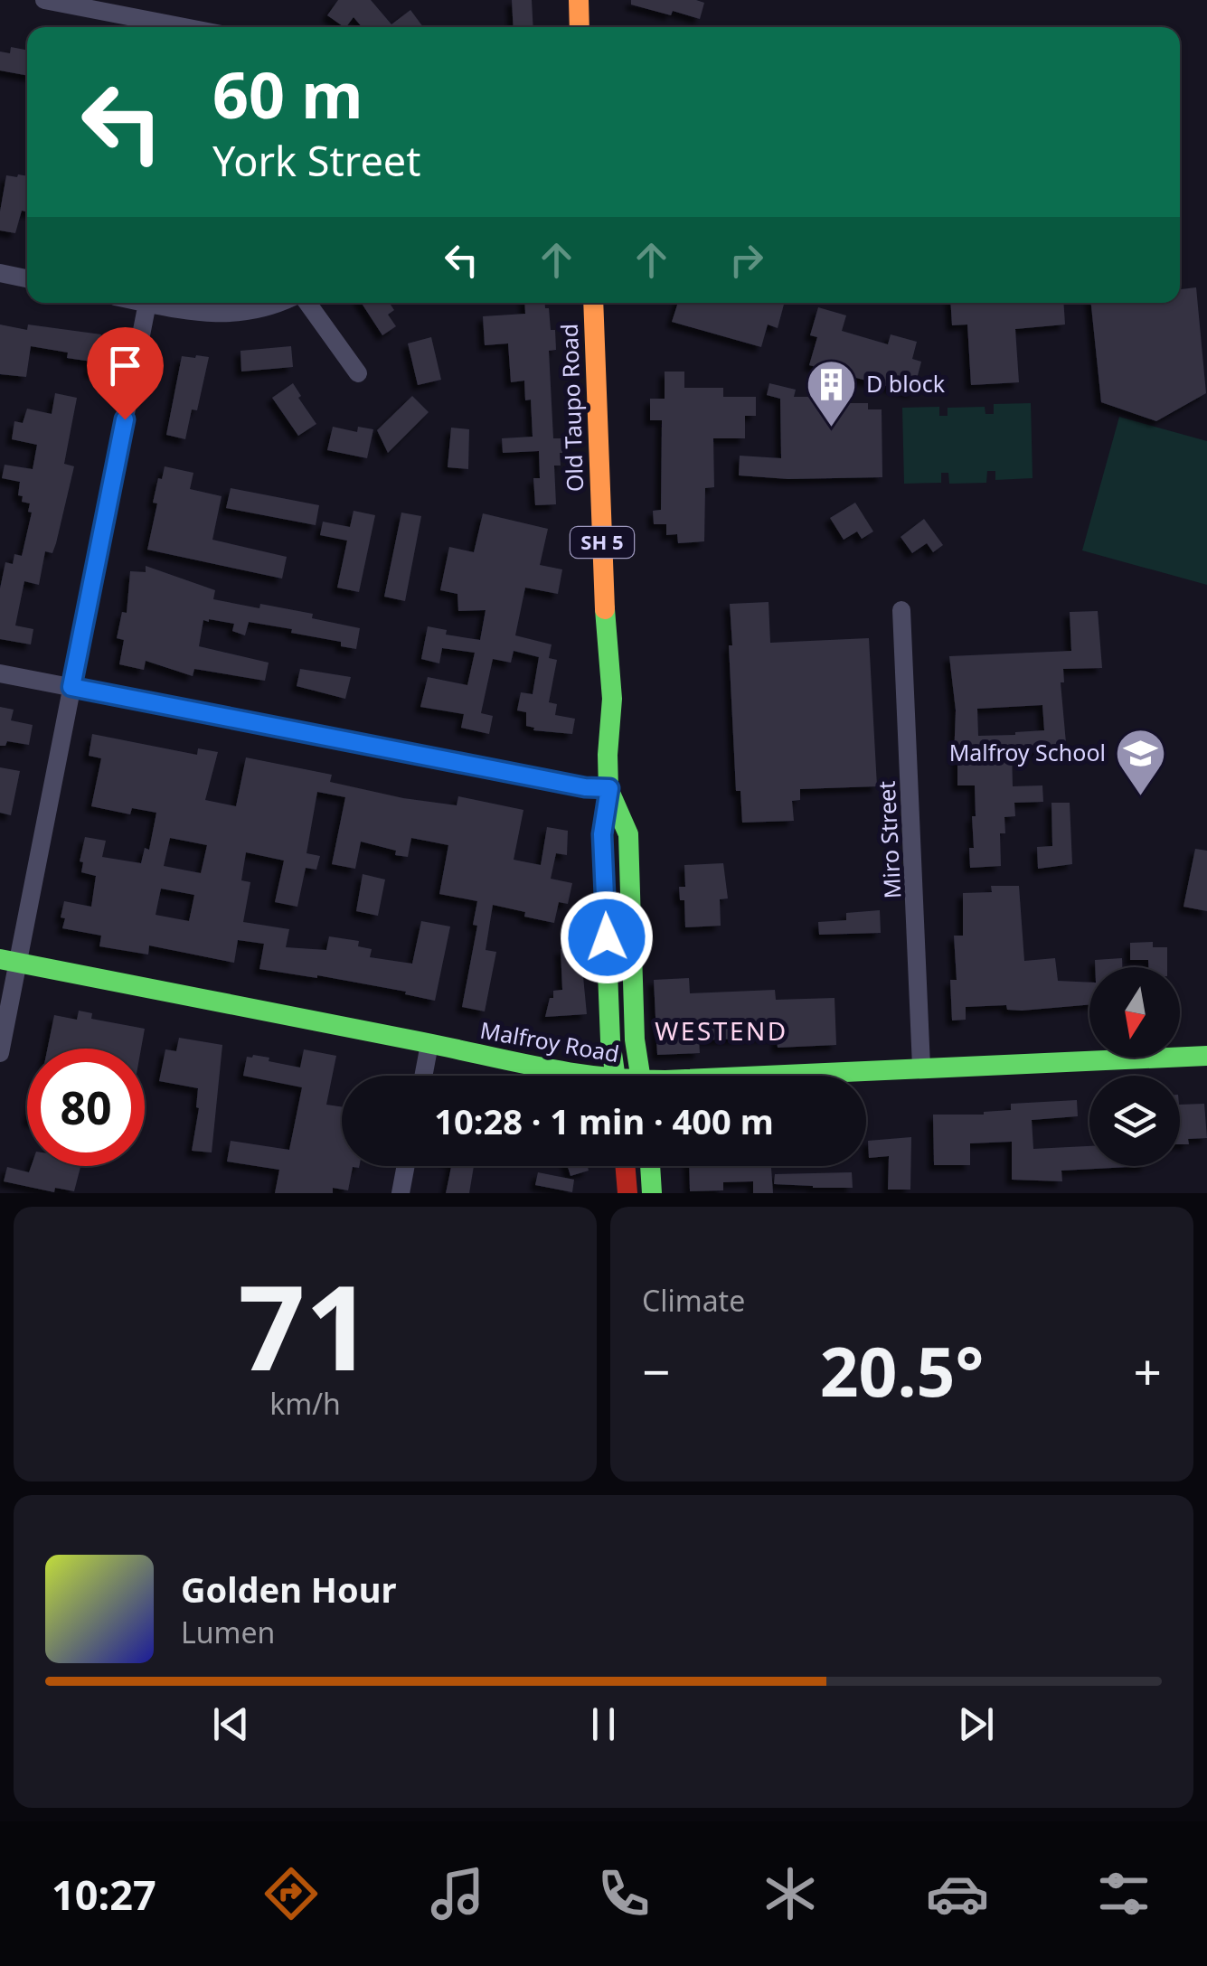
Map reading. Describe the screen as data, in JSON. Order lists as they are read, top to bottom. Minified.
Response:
{"streets":{"main road":["Old Taupo Road","SH 5","Malfroy Road"],"street":["Miro Street"]},"crossings":[["Miro Street","Malfroy Road"]],"districts":["WESTEND"],"places":{"building":["D block"],"school or university":["Malfroy School"]},"north":"bottom","page":{"turn":["60 m","York Street"],"limit":"80","trip":"10:28 · 1 min · 400 m","tile":[["71","km/h"],"Climate"],"heat":["−","20.5°","+"],"song":["Golden Hour","Lumen"],"tabs":"10:27"}}
